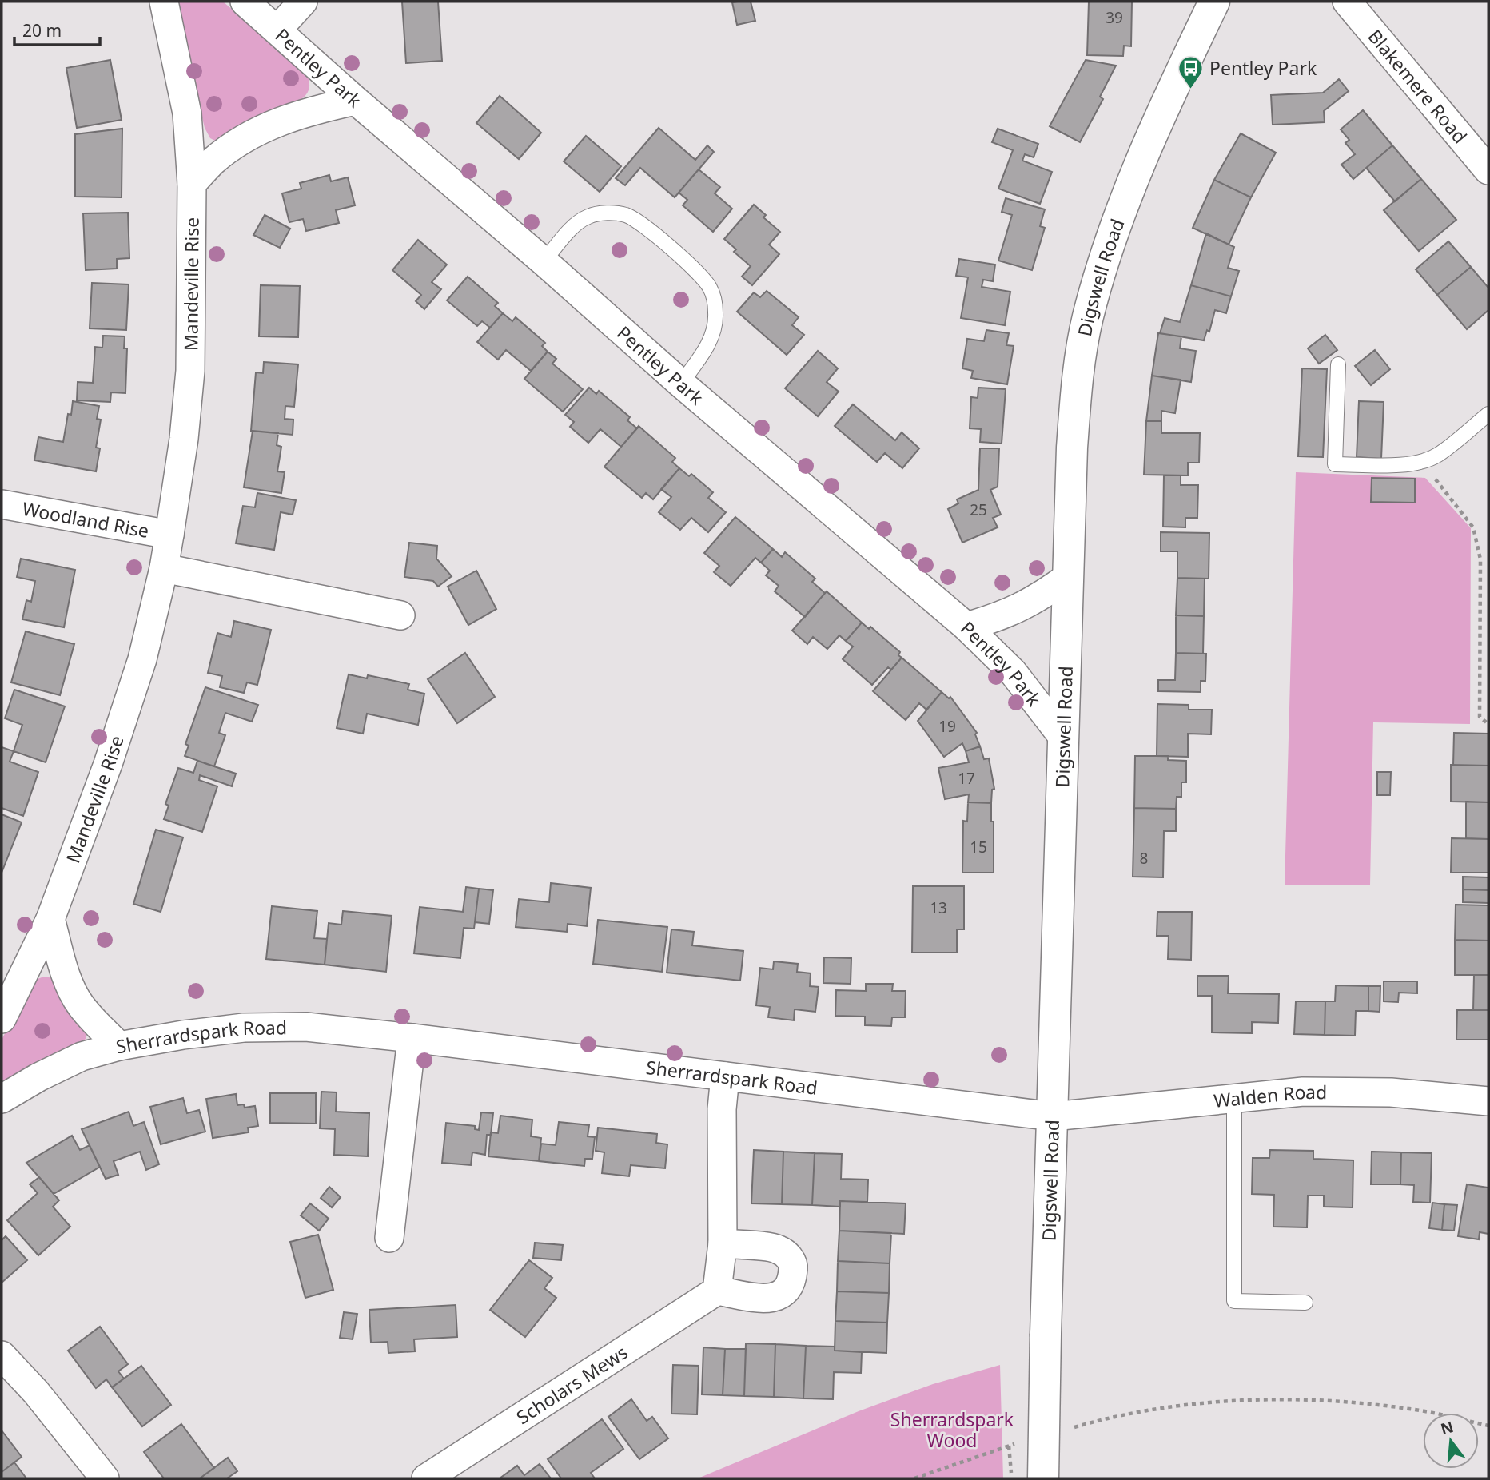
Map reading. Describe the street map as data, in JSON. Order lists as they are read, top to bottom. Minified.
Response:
{"streets":{"street":["Pentley Park","Blakemere Road","Digswell Road","Mandeville Rise","Woodland Rise","Sherrardspark Road","Walden Road","Scholars Mews"]},"crossings":[["Pentley Park","Digswell Road"],["Digswell Road","Sherrardspark Road"],["Digswell Road","Walden Road"],["Mandeville Rise","Woodland Rise"],["Sherrardspark Road","Walden Road"]],"parks":["Sherrardspark Wood"],"places":{"bus stop":["Pentley Park"]},"house_numbers":["39","25","19","17","15","8","13"],"scale_bar":"20 m","north":"top"}
